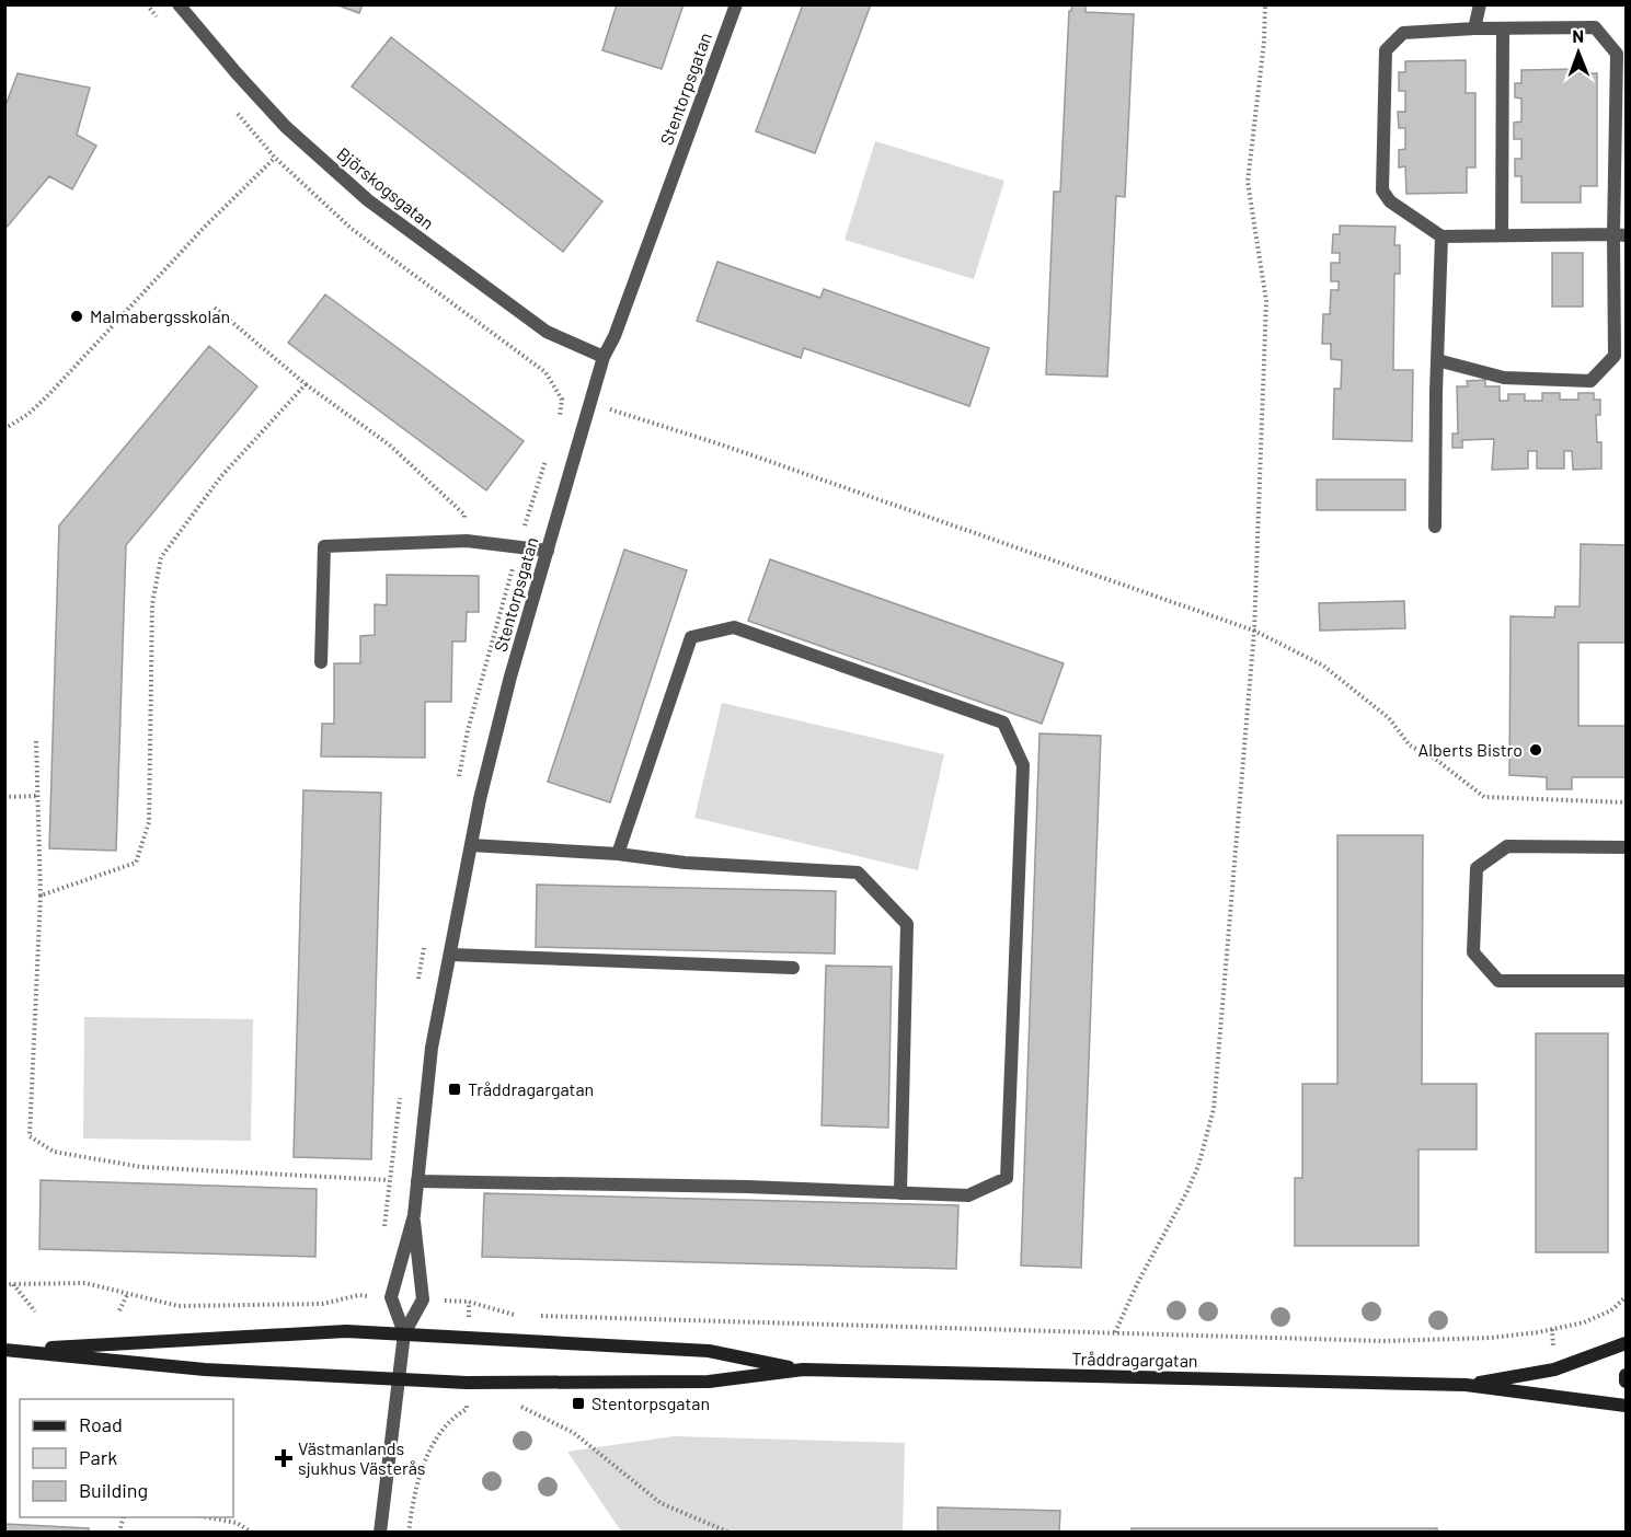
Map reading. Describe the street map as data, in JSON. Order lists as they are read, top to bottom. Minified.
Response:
{"streets":{"main road":["Tråddragargatan"],"street":["Stentorpsgatan","Björskogsgatan"]},"crossings":[["Stentorpsgatan","Björskogsgatan"]],"places":{"other":["Malmabergsskolan","Alberts Bistro"],"transit":["Tråddragargatan","Stentorpsgatan"],"health":["Västmanlands sjukhus Västerås"]},"legend":["Road","Park","Building"],"north":"top"}
